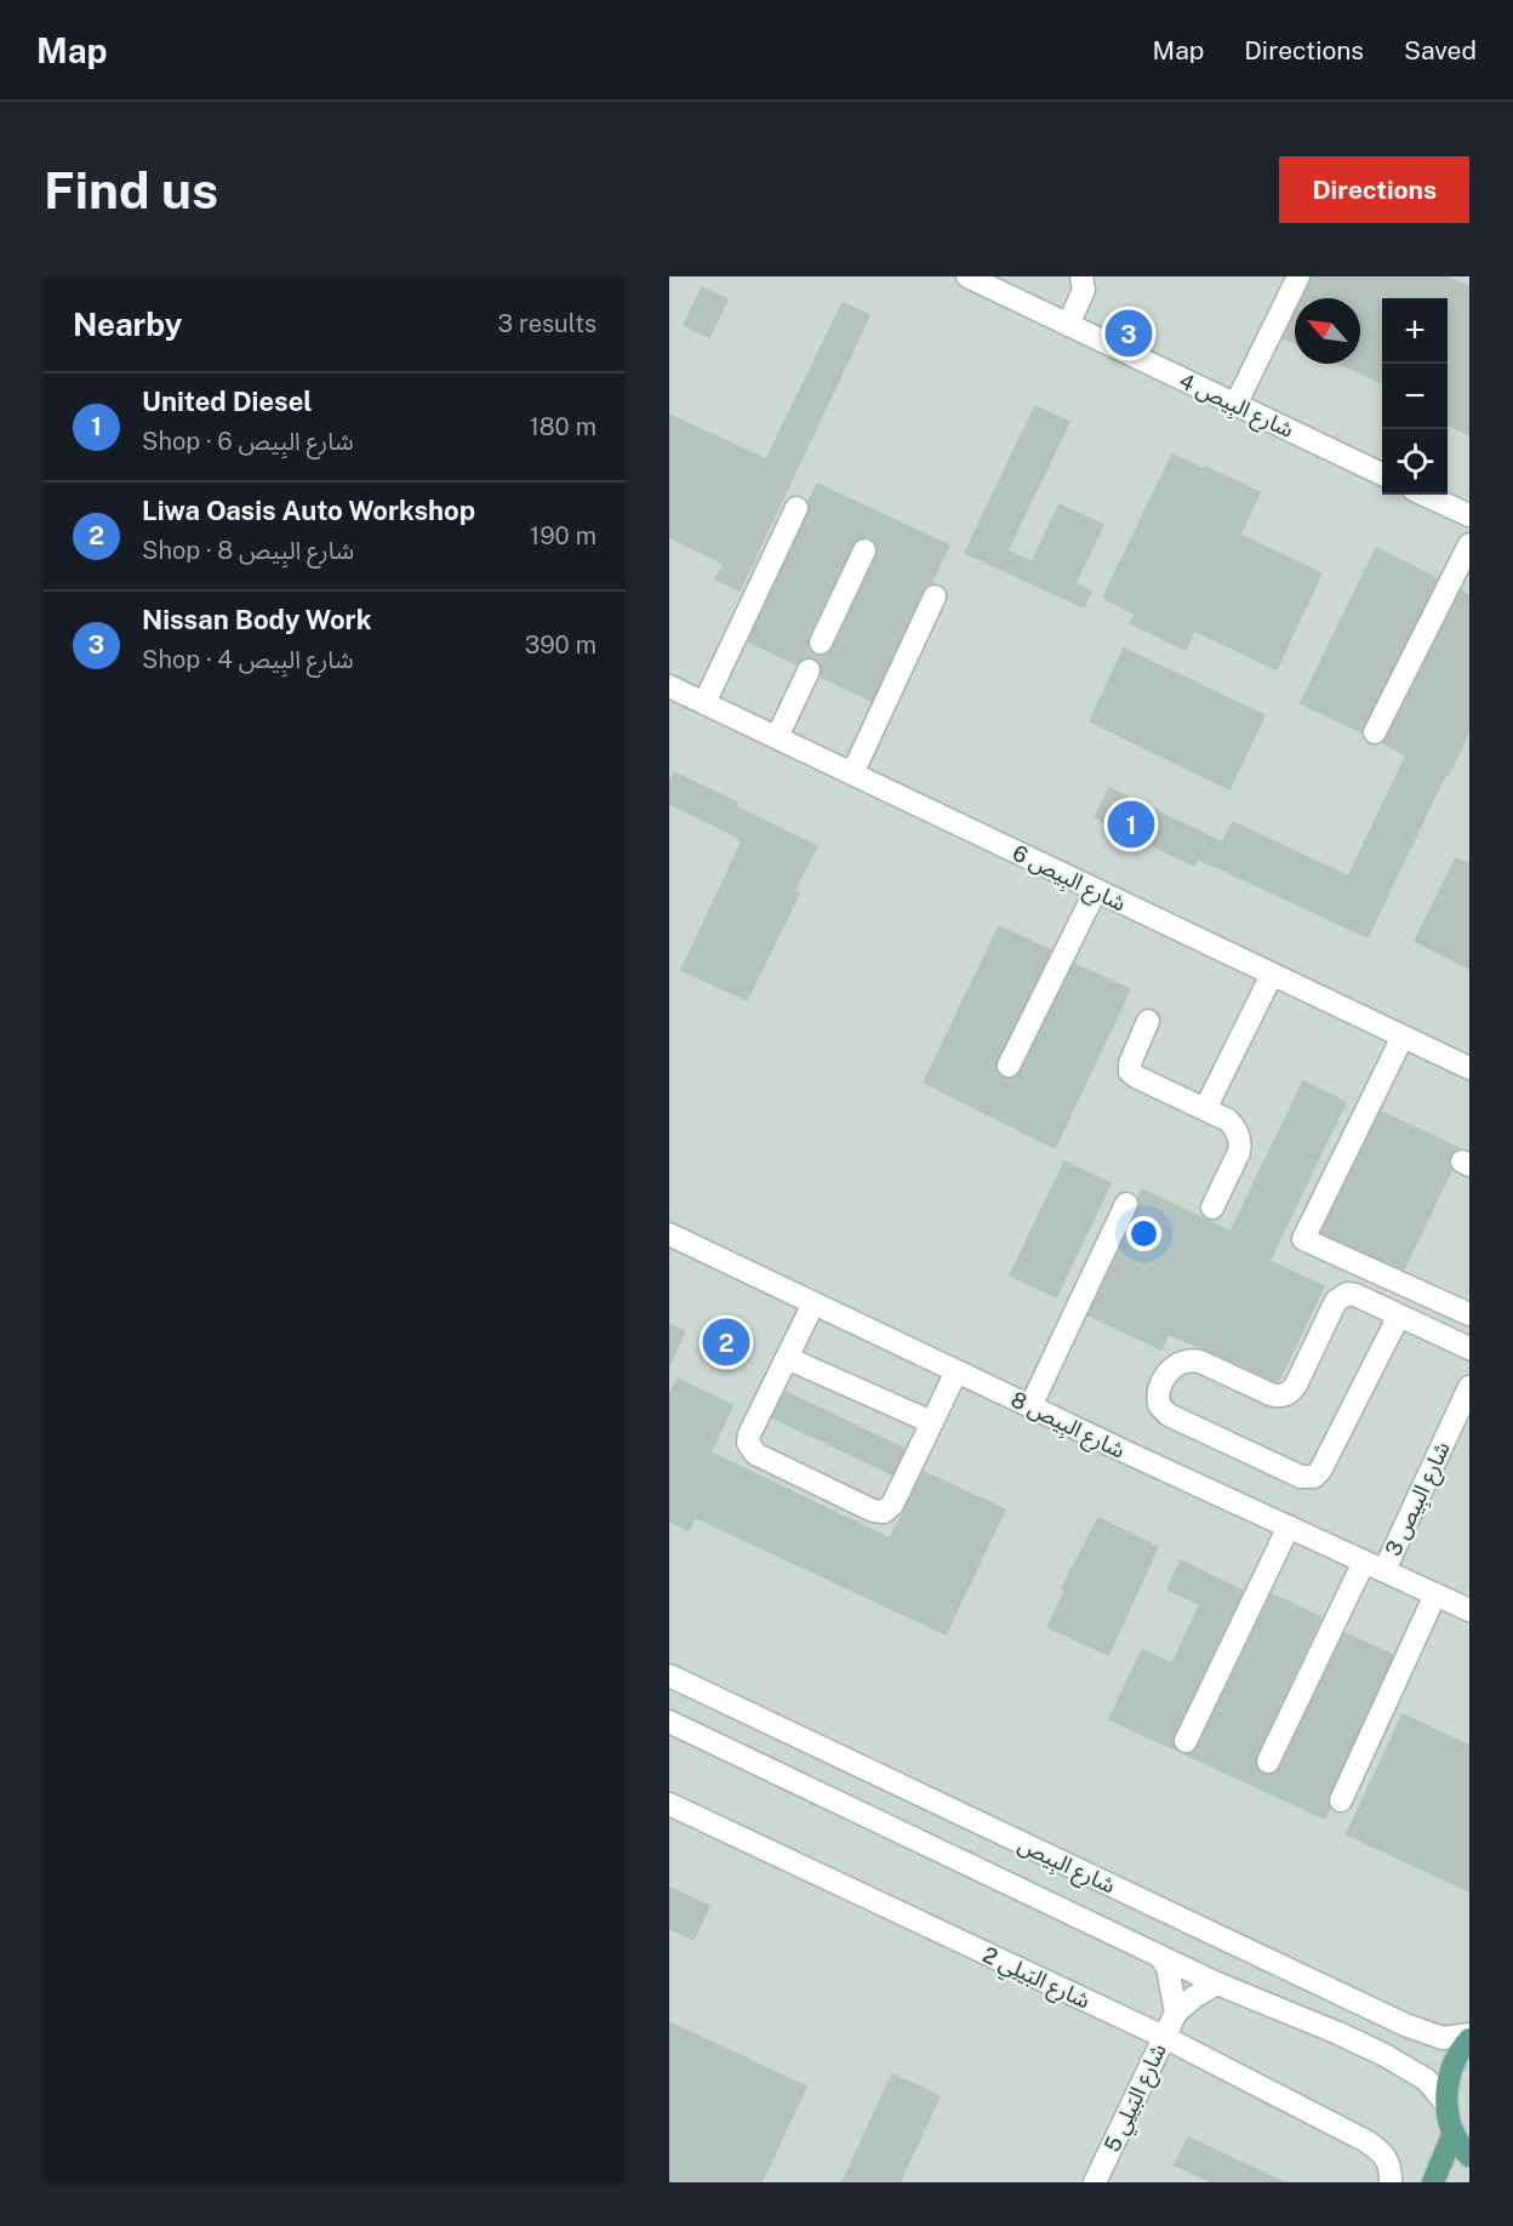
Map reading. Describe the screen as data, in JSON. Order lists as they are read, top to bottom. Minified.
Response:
{"streets":{"street":["شارع البِيص 4","شارع البِيص 6","شارع البِيص 8","شارع البِيص 3","شارع البِيص","شارع البَيلِي 2","شارع البَيلِي 5"]},"crossings":[["شارع البِيص 8","شارع البِيص 3"],["شارع البِيص","شارع البَيلِي 5"],["شارع البَيلِي 2","شارع البَيلِي 5"]],"north":"top left","page":{"header":"Map","nav":["Map","Directions","Saved"],"buttons":"Directions","title":"Find us","heading":["Nearby","3 results"],"map_buttons":["+","−"],"pins":["3","1","2"],"list":[{"mark":"1","name":"United Diesel","note":"Shop · شارع البِيص 6","value":"180 m"},{"mark":"2","name":"Liwa Oasis Auto Workshop","note":"Shop · شارع البِيص 8","value":"190 m"},{"mark":"3","name":"Nissan Body Work","note":"Shop · شارع البِيص 4","value":"390 m"}]}}
